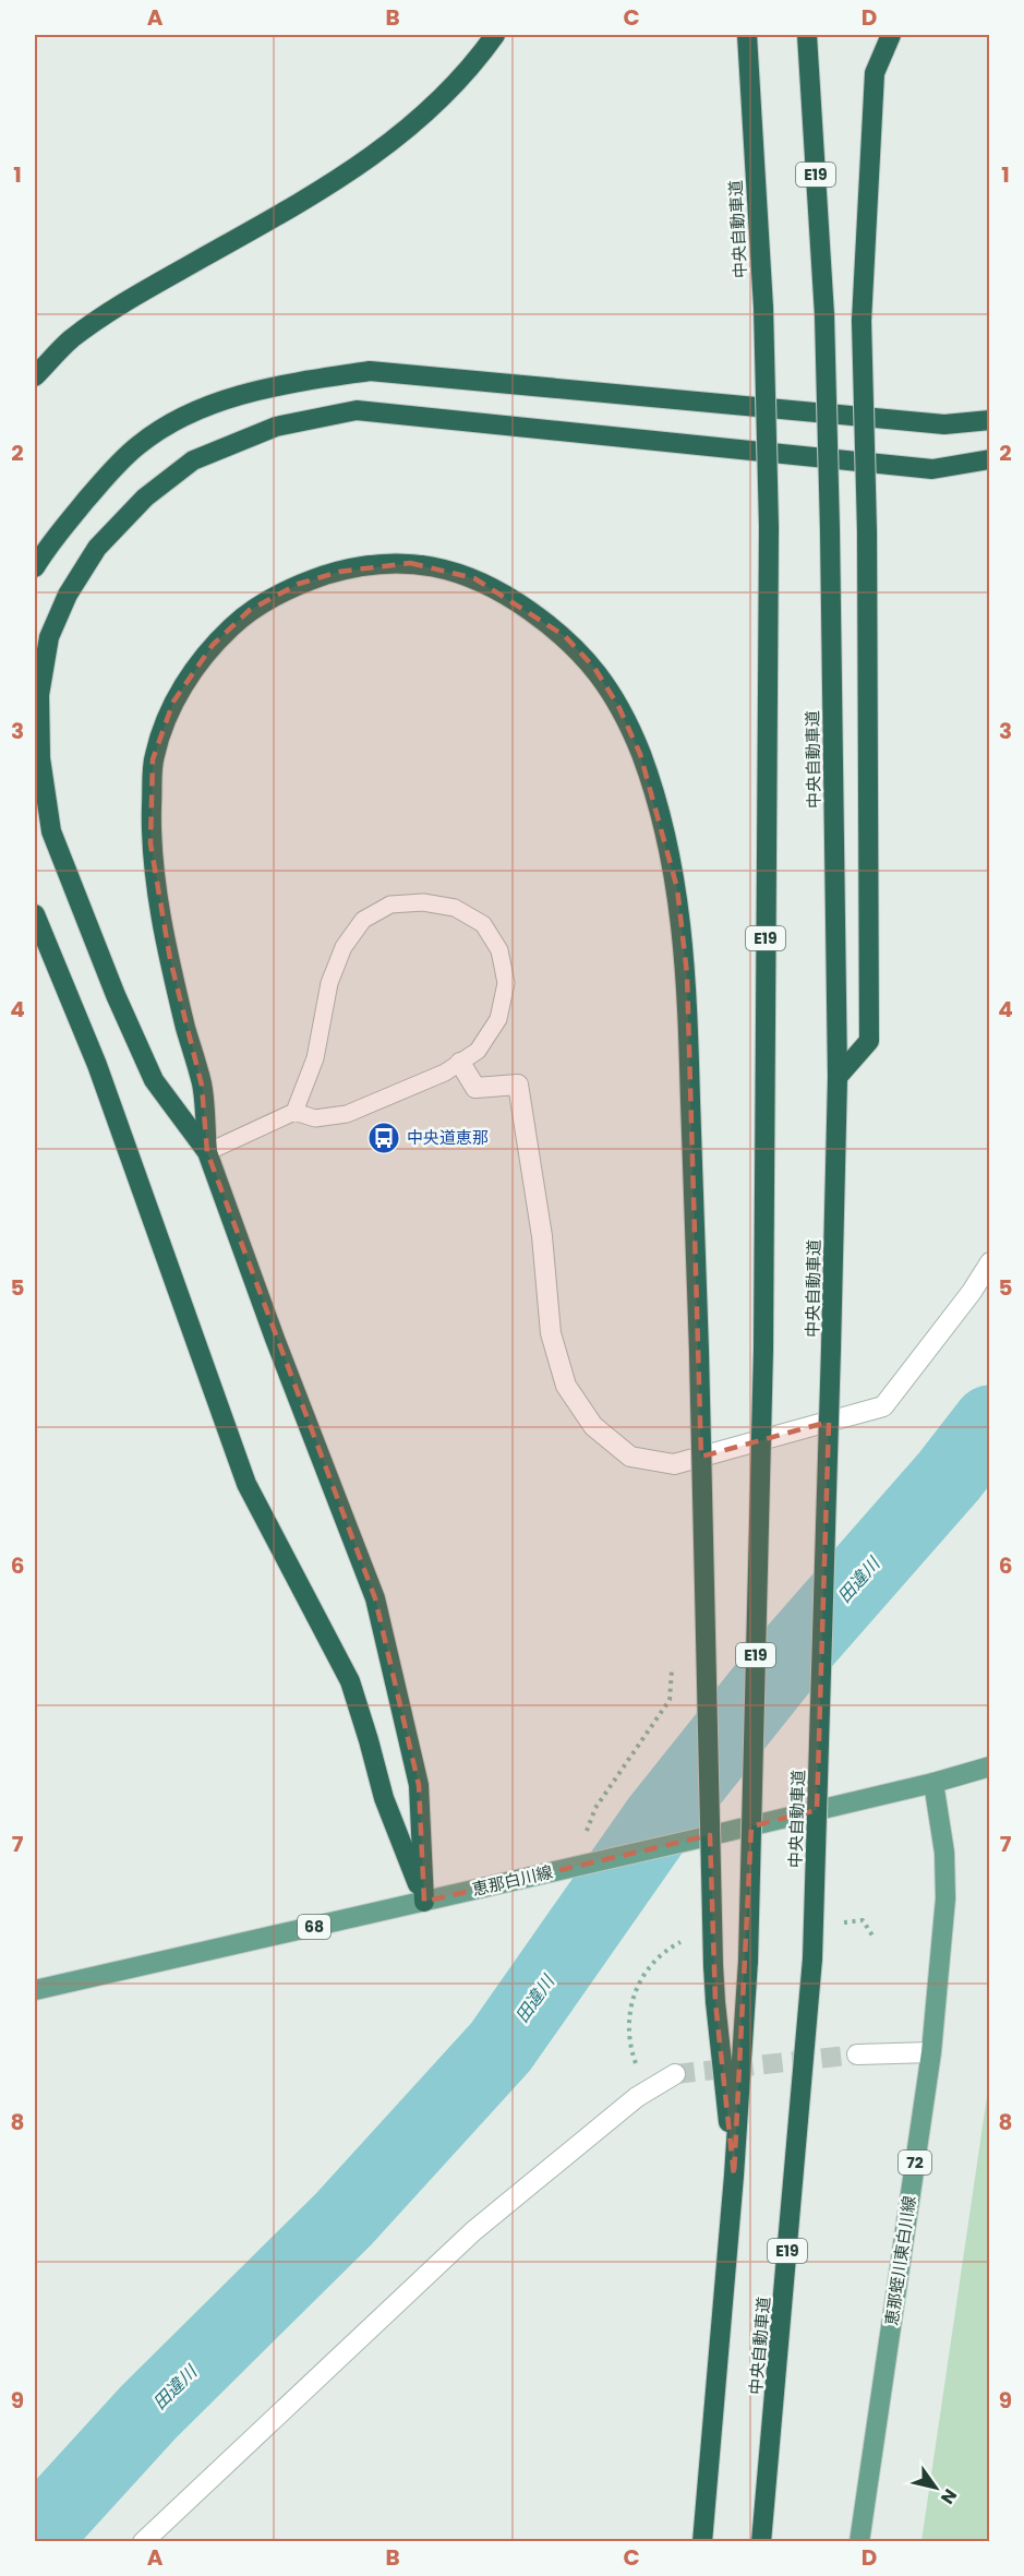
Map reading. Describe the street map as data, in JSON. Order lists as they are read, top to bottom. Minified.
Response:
{"streets":{"highway":["E19","中央自動車道"],"main road":["恵那白川線","68","72","恵那蛭川東白川線"]},"crossings":[["恵那白川線","恵那蛭川東白川線"]],"water":["田違川"],"places":{"bus stop":["中央道恵那"]},"north":"bottom right","grid":{"columns":["A","B","C","D"],"rows":["1","2","3","4","5","6","7","8","9"]}}
